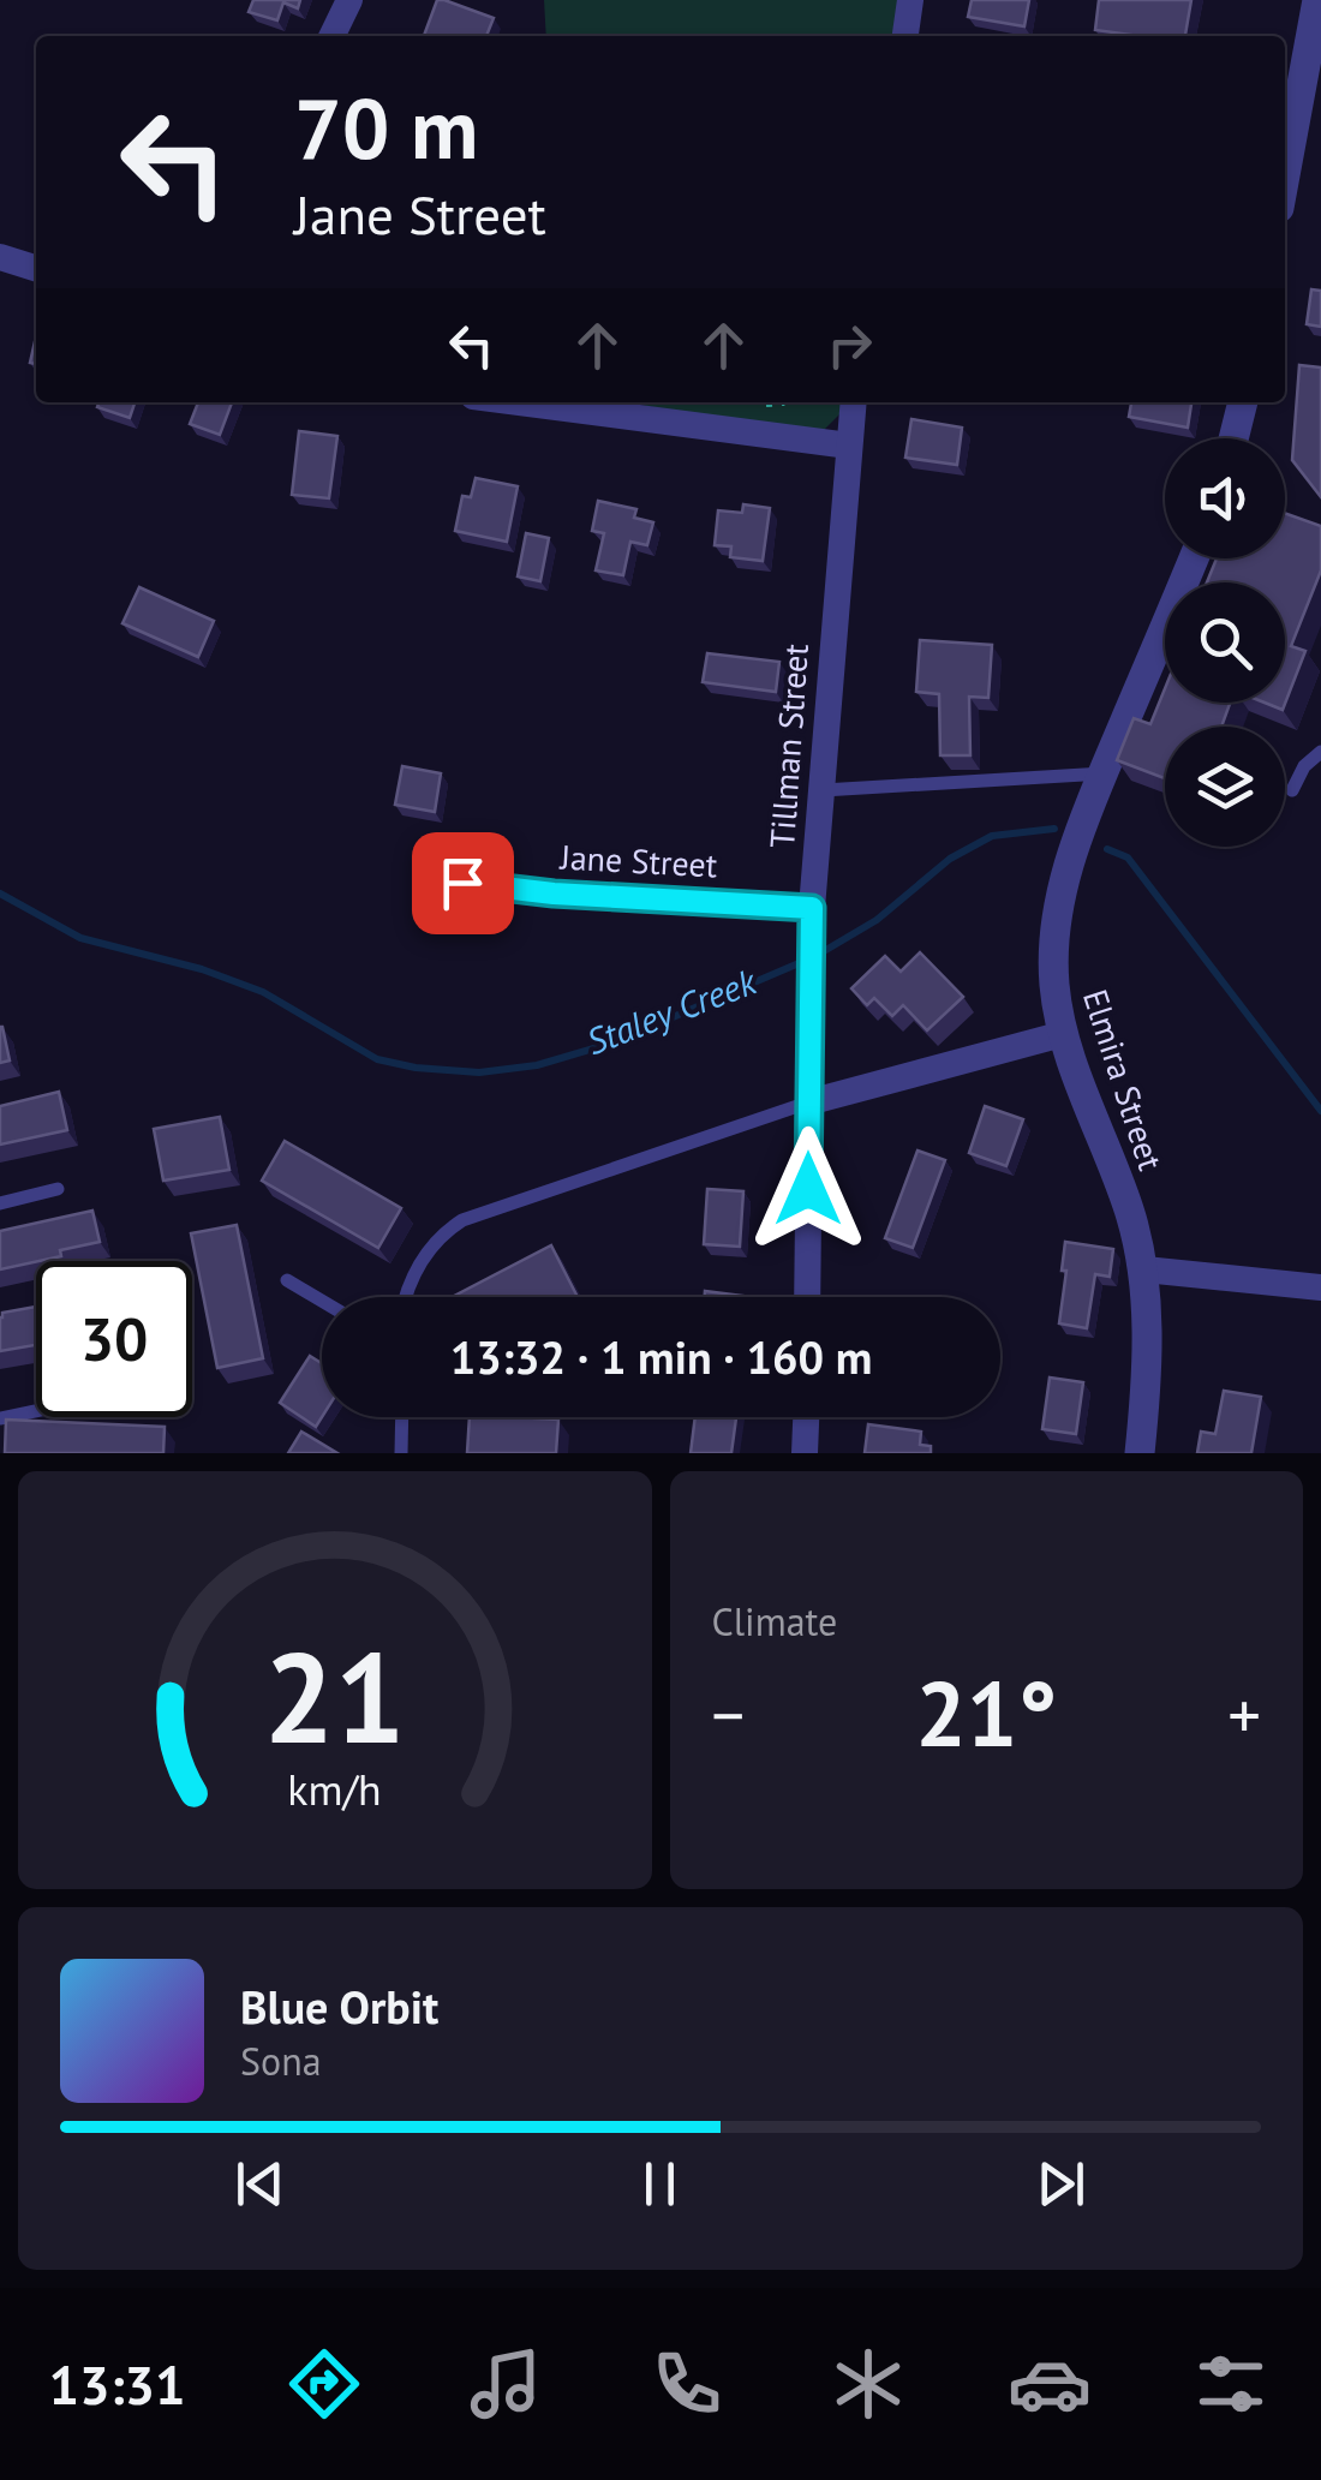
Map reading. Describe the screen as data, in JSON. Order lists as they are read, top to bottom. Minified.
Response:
{"streets":{"street":["Tillman Street","Jane Street","Elmira Street"]},"crossings":[["Tillman Street","Jane Street"]],"water":["Staley Creek"],"page":{"turn":["70 m","Jane Street"],"limit":"30","trip":"13:32 · 1 min · 160 m","tile":"Climate","heat":["−","21°","+"],"song":["Blue Orbit","Sona"],"tabs":"13:31","gauge":["21","km/h"]}}
